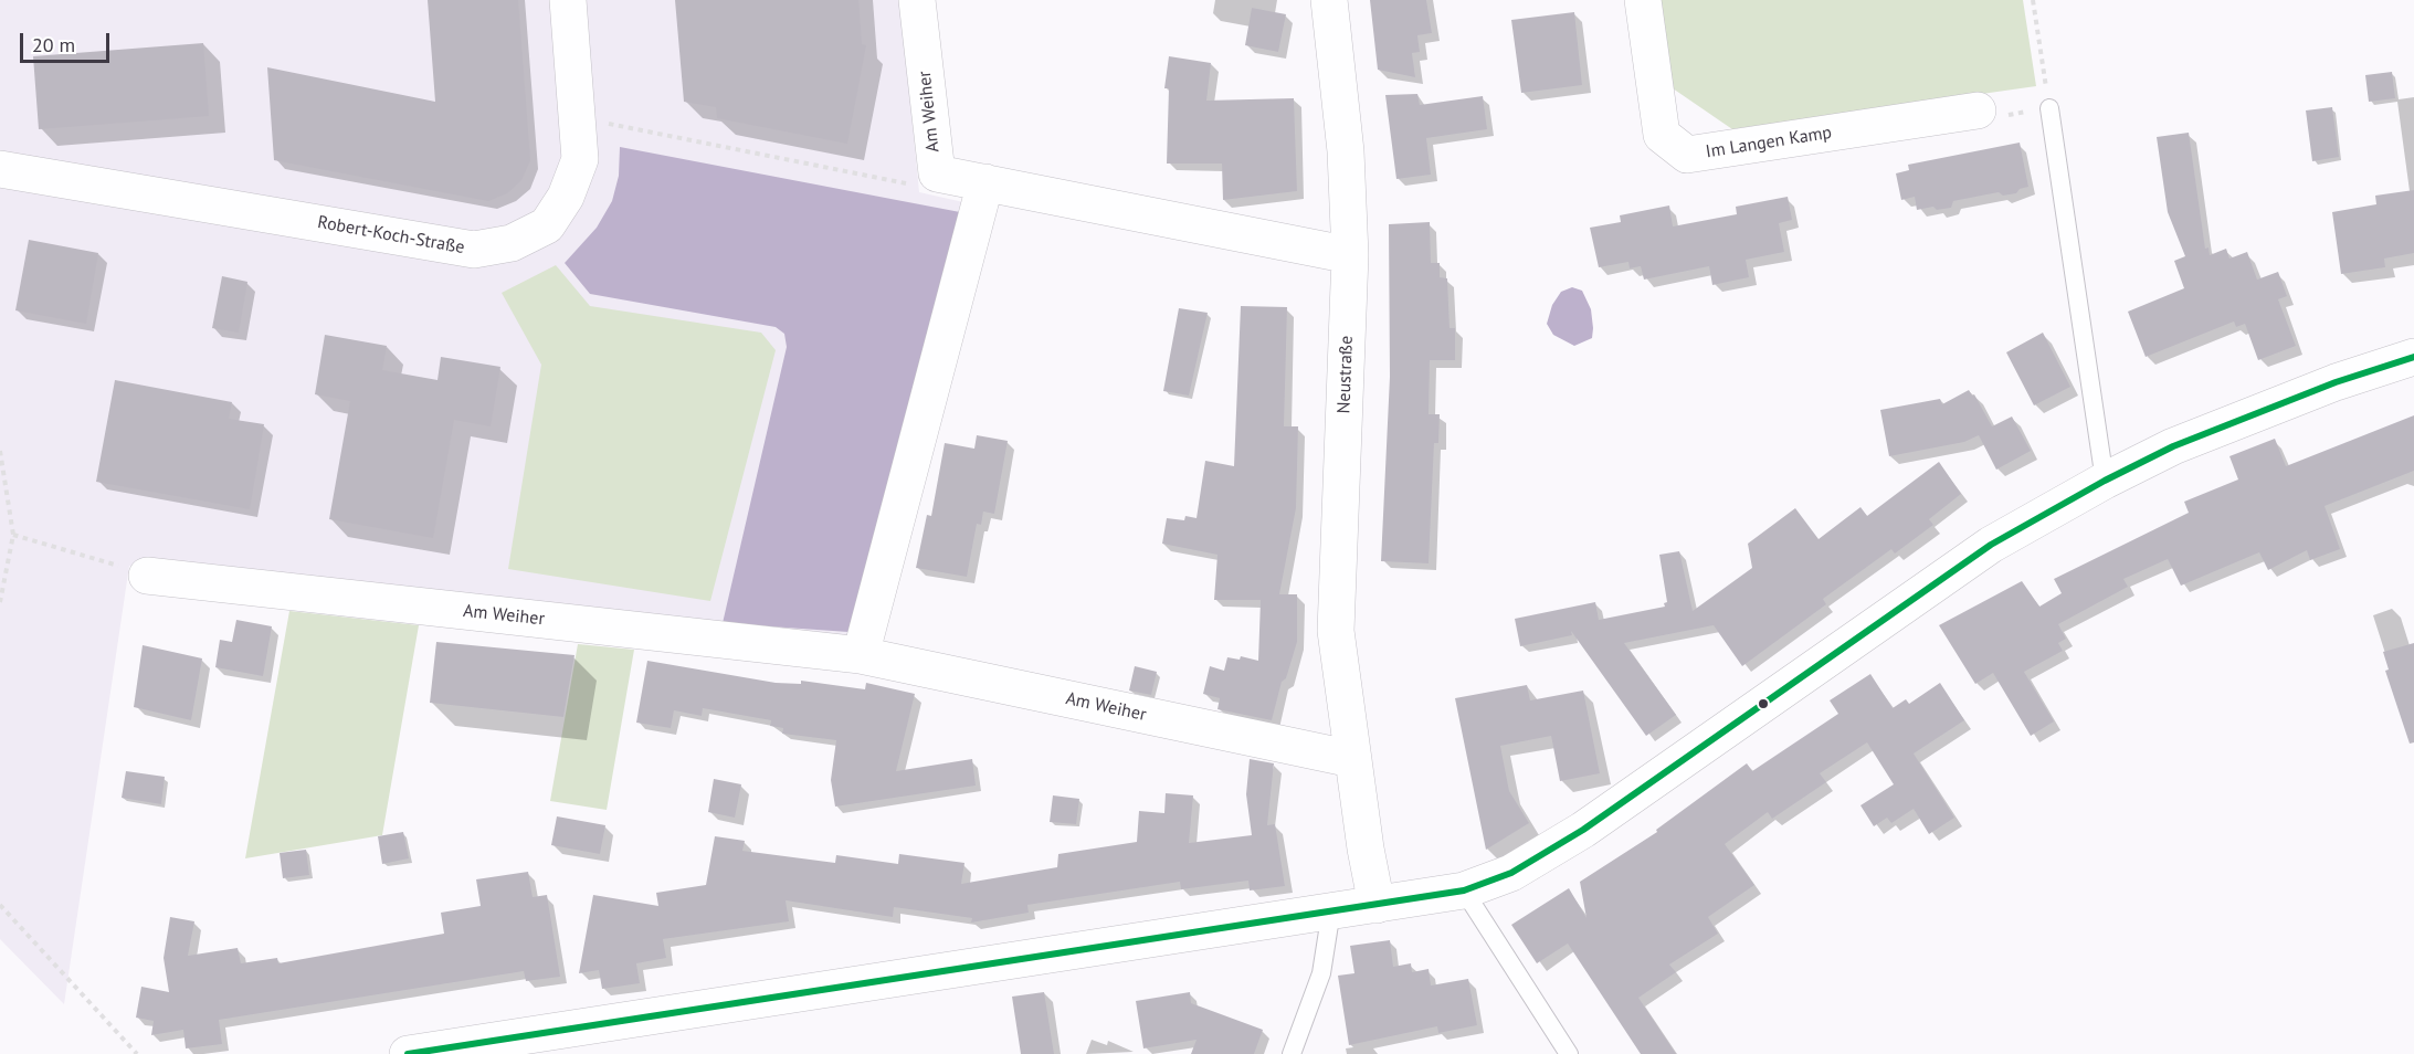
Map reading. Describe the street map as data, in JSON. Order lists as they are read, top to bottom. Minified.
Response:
{"streets":{"street":["Am Weiher","Im Langen Kamp","Robert-Koch-Straße","Neustraße"]},"crossings":[["Am Weiher","Neustraße"]],"scale_bar":"20 m"}
